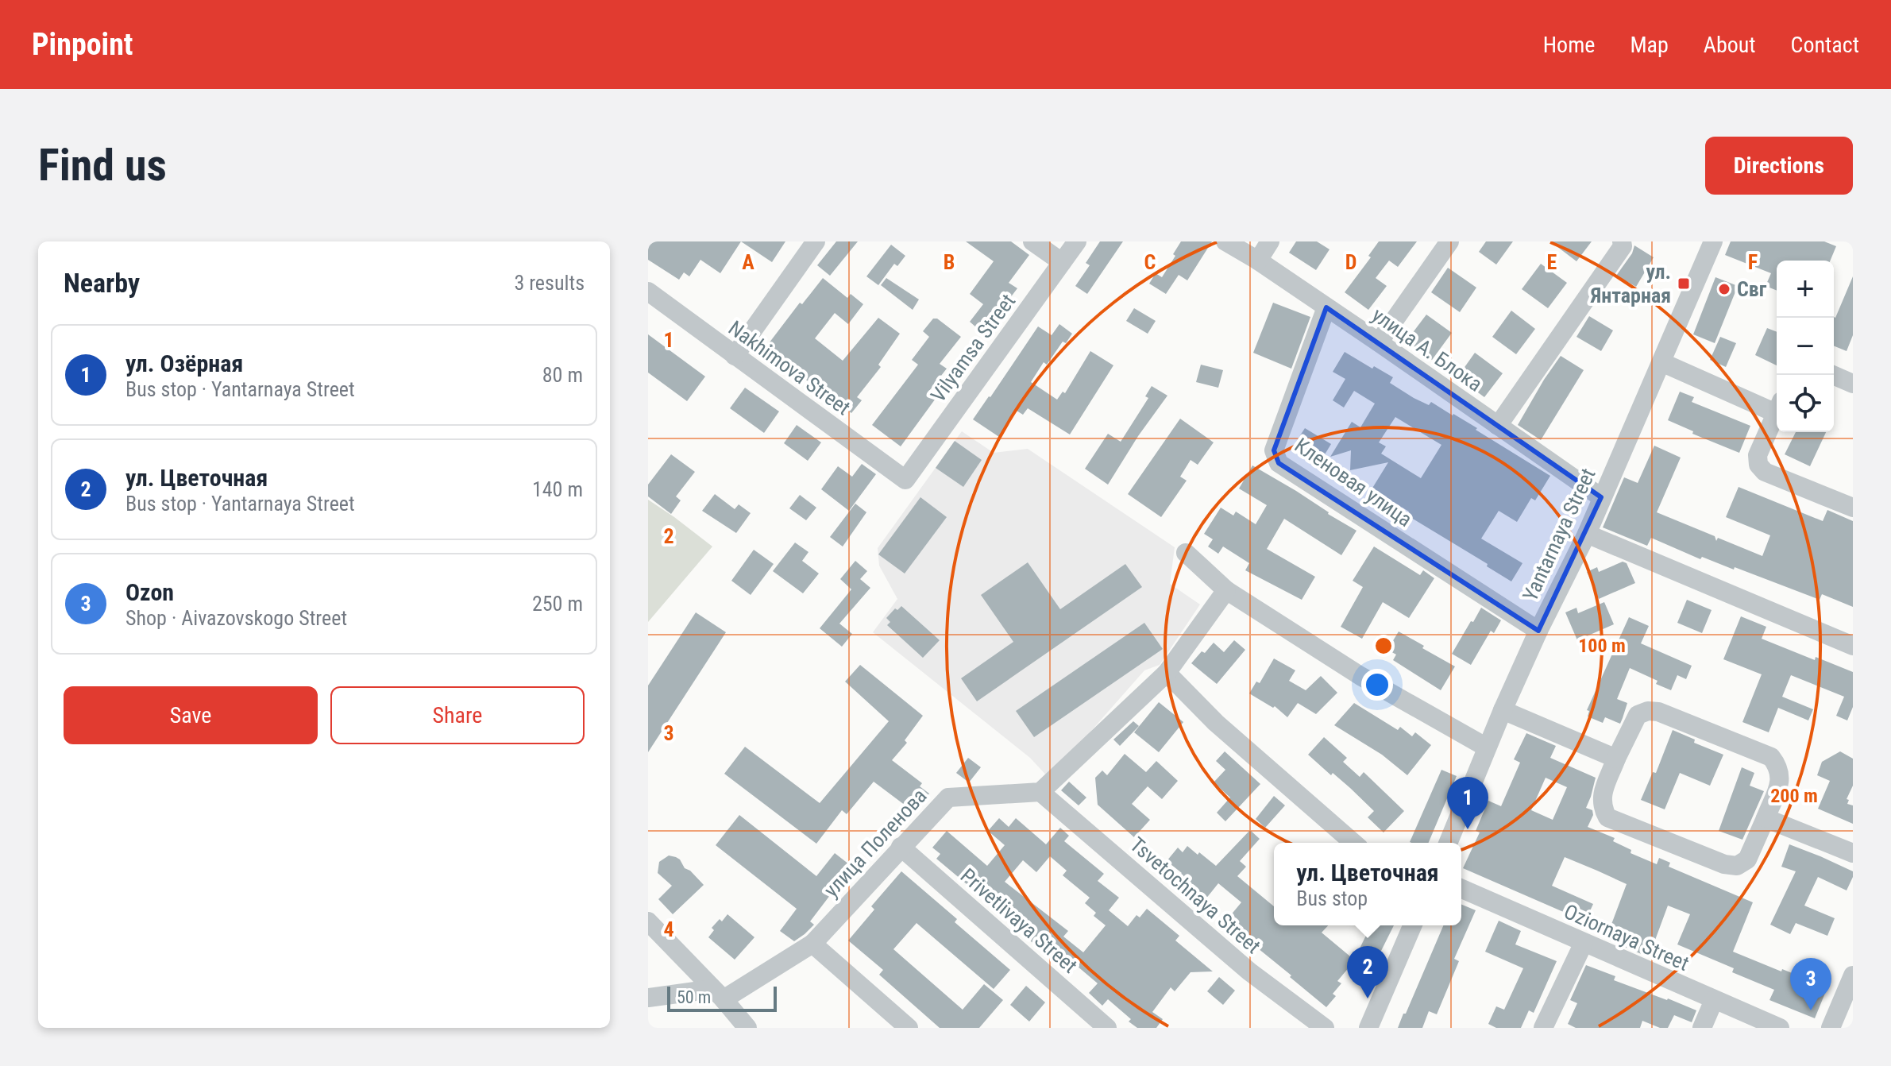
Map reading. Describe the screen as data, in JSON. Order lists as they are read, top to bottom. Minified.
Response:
{"streets":{"street":["Vilyamsa Street","улица А. Блока","Nakhimova Street","Кленовая улица","Yantarnaya Street","улица Поленова","Tsvetochnaya Street","Privetlivaya Street","Oziornaya Street"]},"crossings":[["Vilyamsa Street","Nakhimova Street"],["улица А. Блока","Кленовая улица"],["улица А. Блока","Yantarnaya Street"],["Кленовая улица","Yantarnaya Street"],["улица Поленова","Tsvetochnaya Street"],["улица Поленова","Privetlivaya Street"]],"places":{"transit":["ул. Янтарная"],"other":["Свг"]},"scale_bar":"50 m","page":{"header":"Pinpoint","nav":["Home","Map","About","Contact"],"buttons":["Directions",["Save","Share"]],"title":"Find us","heading":["Nearby","3 results"],"map_buttons":["+","−"],"list":[{"mark":"1","name":"ул. Озёрная","note":"Bus stop · Yantarnaya Street","value":"80 m"},{"mark":"2","name":"ул. Цветочная","note":"Bus stop · Yantarnaya Street","value":"140 m"},{"mark":"3","name":"Ozon","note":"Shop · Aivazovskogo Street","value":"250 m"}],"pins":["1","2","3"],"popup":["ул. Цветочная","Bus stop"],"scale":"50 m"},"grid":{"columns":["A","B","C","D","E","F"],"rows":["1","2","3","4"]},"rings":["100 m","200 m"]}
